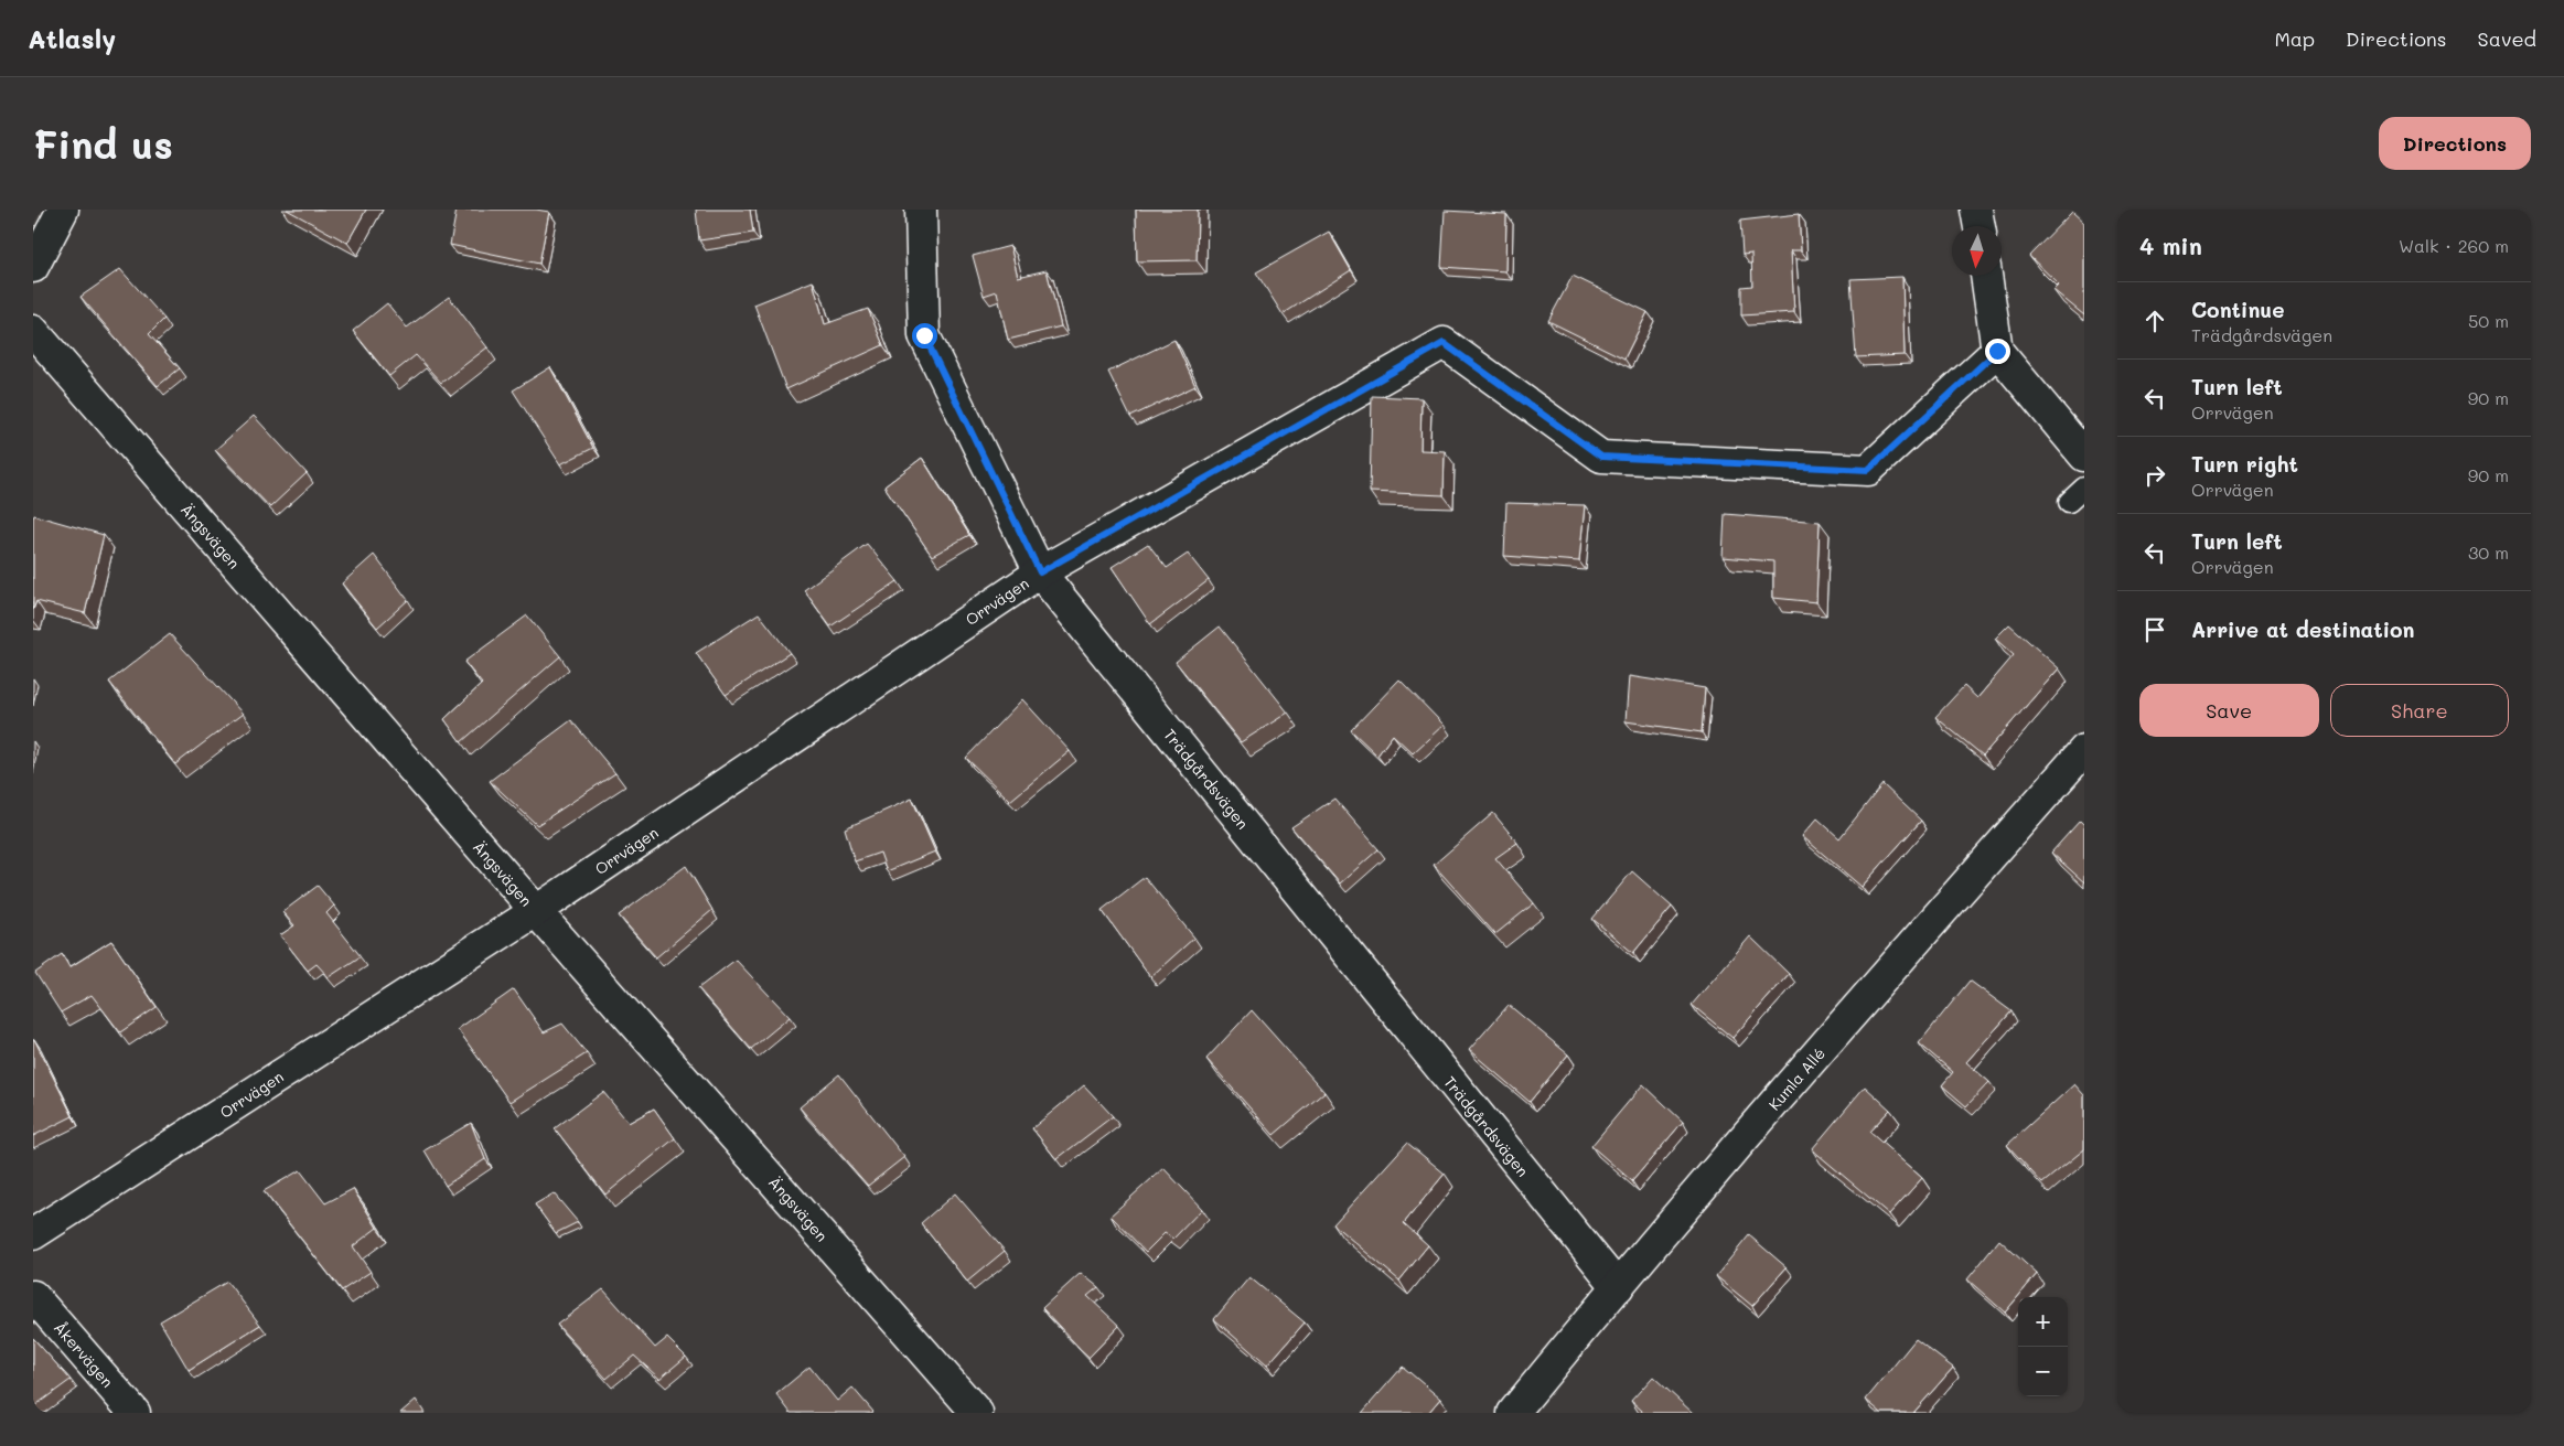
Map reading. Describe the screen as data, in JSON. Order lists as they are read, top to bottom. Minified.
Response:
{"streets":{"street":["Ängsvägen","Orrvägen","Trädgårdsvägen","Kumla Allé","Åkervägen"]},"crossings":[["Ängsvägen","Orrvägen"],["Orrvägen","Trädgårdsvägen"],["Trädgårdsvägen","Kumla Allé"]],"north":"bottom","page":{"header":"Atlasly","nav":["Map","Directions","Saved"],"buttons":["Directions",["Save","Share"]],"title":"Find us","heading":["4 min","Walk · 260 m"],"list":[["Continue","Trädgårdsvägen","50 m"],["Turn left","Orrvägen","90 m"],["Turn right","Orrvägen","90 m"],["Turn left","Orrvägen","30 m"],"Arrive at destination"],"map_buttons":["+","−"]}}
